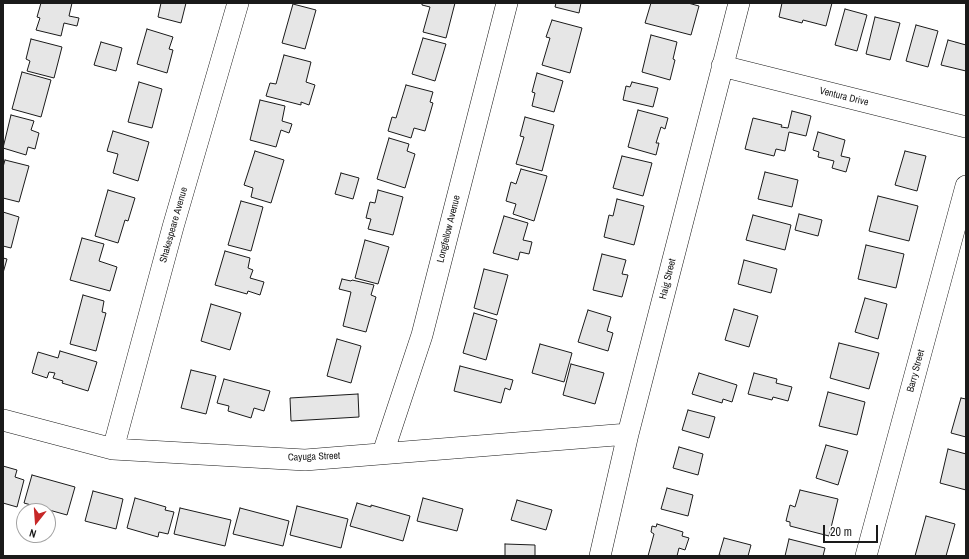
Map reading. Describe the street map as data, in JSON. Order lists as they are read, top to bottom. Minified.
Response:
{"streets":{"street":["Ventura Drive","Shakespeare Avenue","Longfellow Avenue","Haig Street","Barry Street","Cayuga Street"]},"crossings":[["Ventura Drive","Haig Street"],["Shakespeare Avenue","Cayuga Street"],["Longfellow Avenue","Cayuga Street"],["Haig Street","Cayuga Street"]],"scale_bar":"20 m","north":"bottom"}
